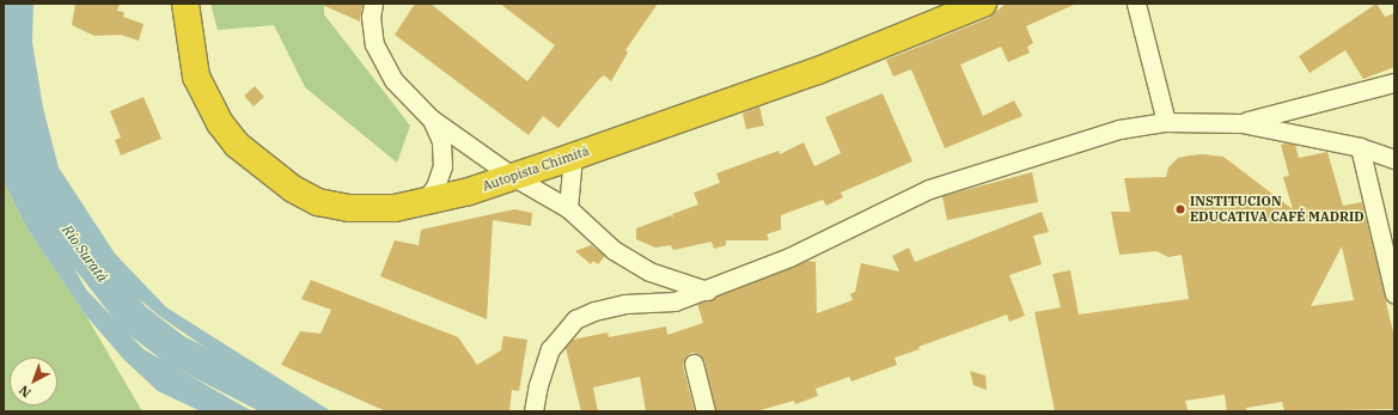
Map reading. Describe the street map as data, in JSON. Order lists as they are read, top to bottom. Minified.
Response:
{"streets":{"highway":["Autopista Chimitá"]},"water":["Río Suratá"],"places":["INSTITUCION EDUCATIVA CAFÉ MADRID"],"north":"bottom left"}
